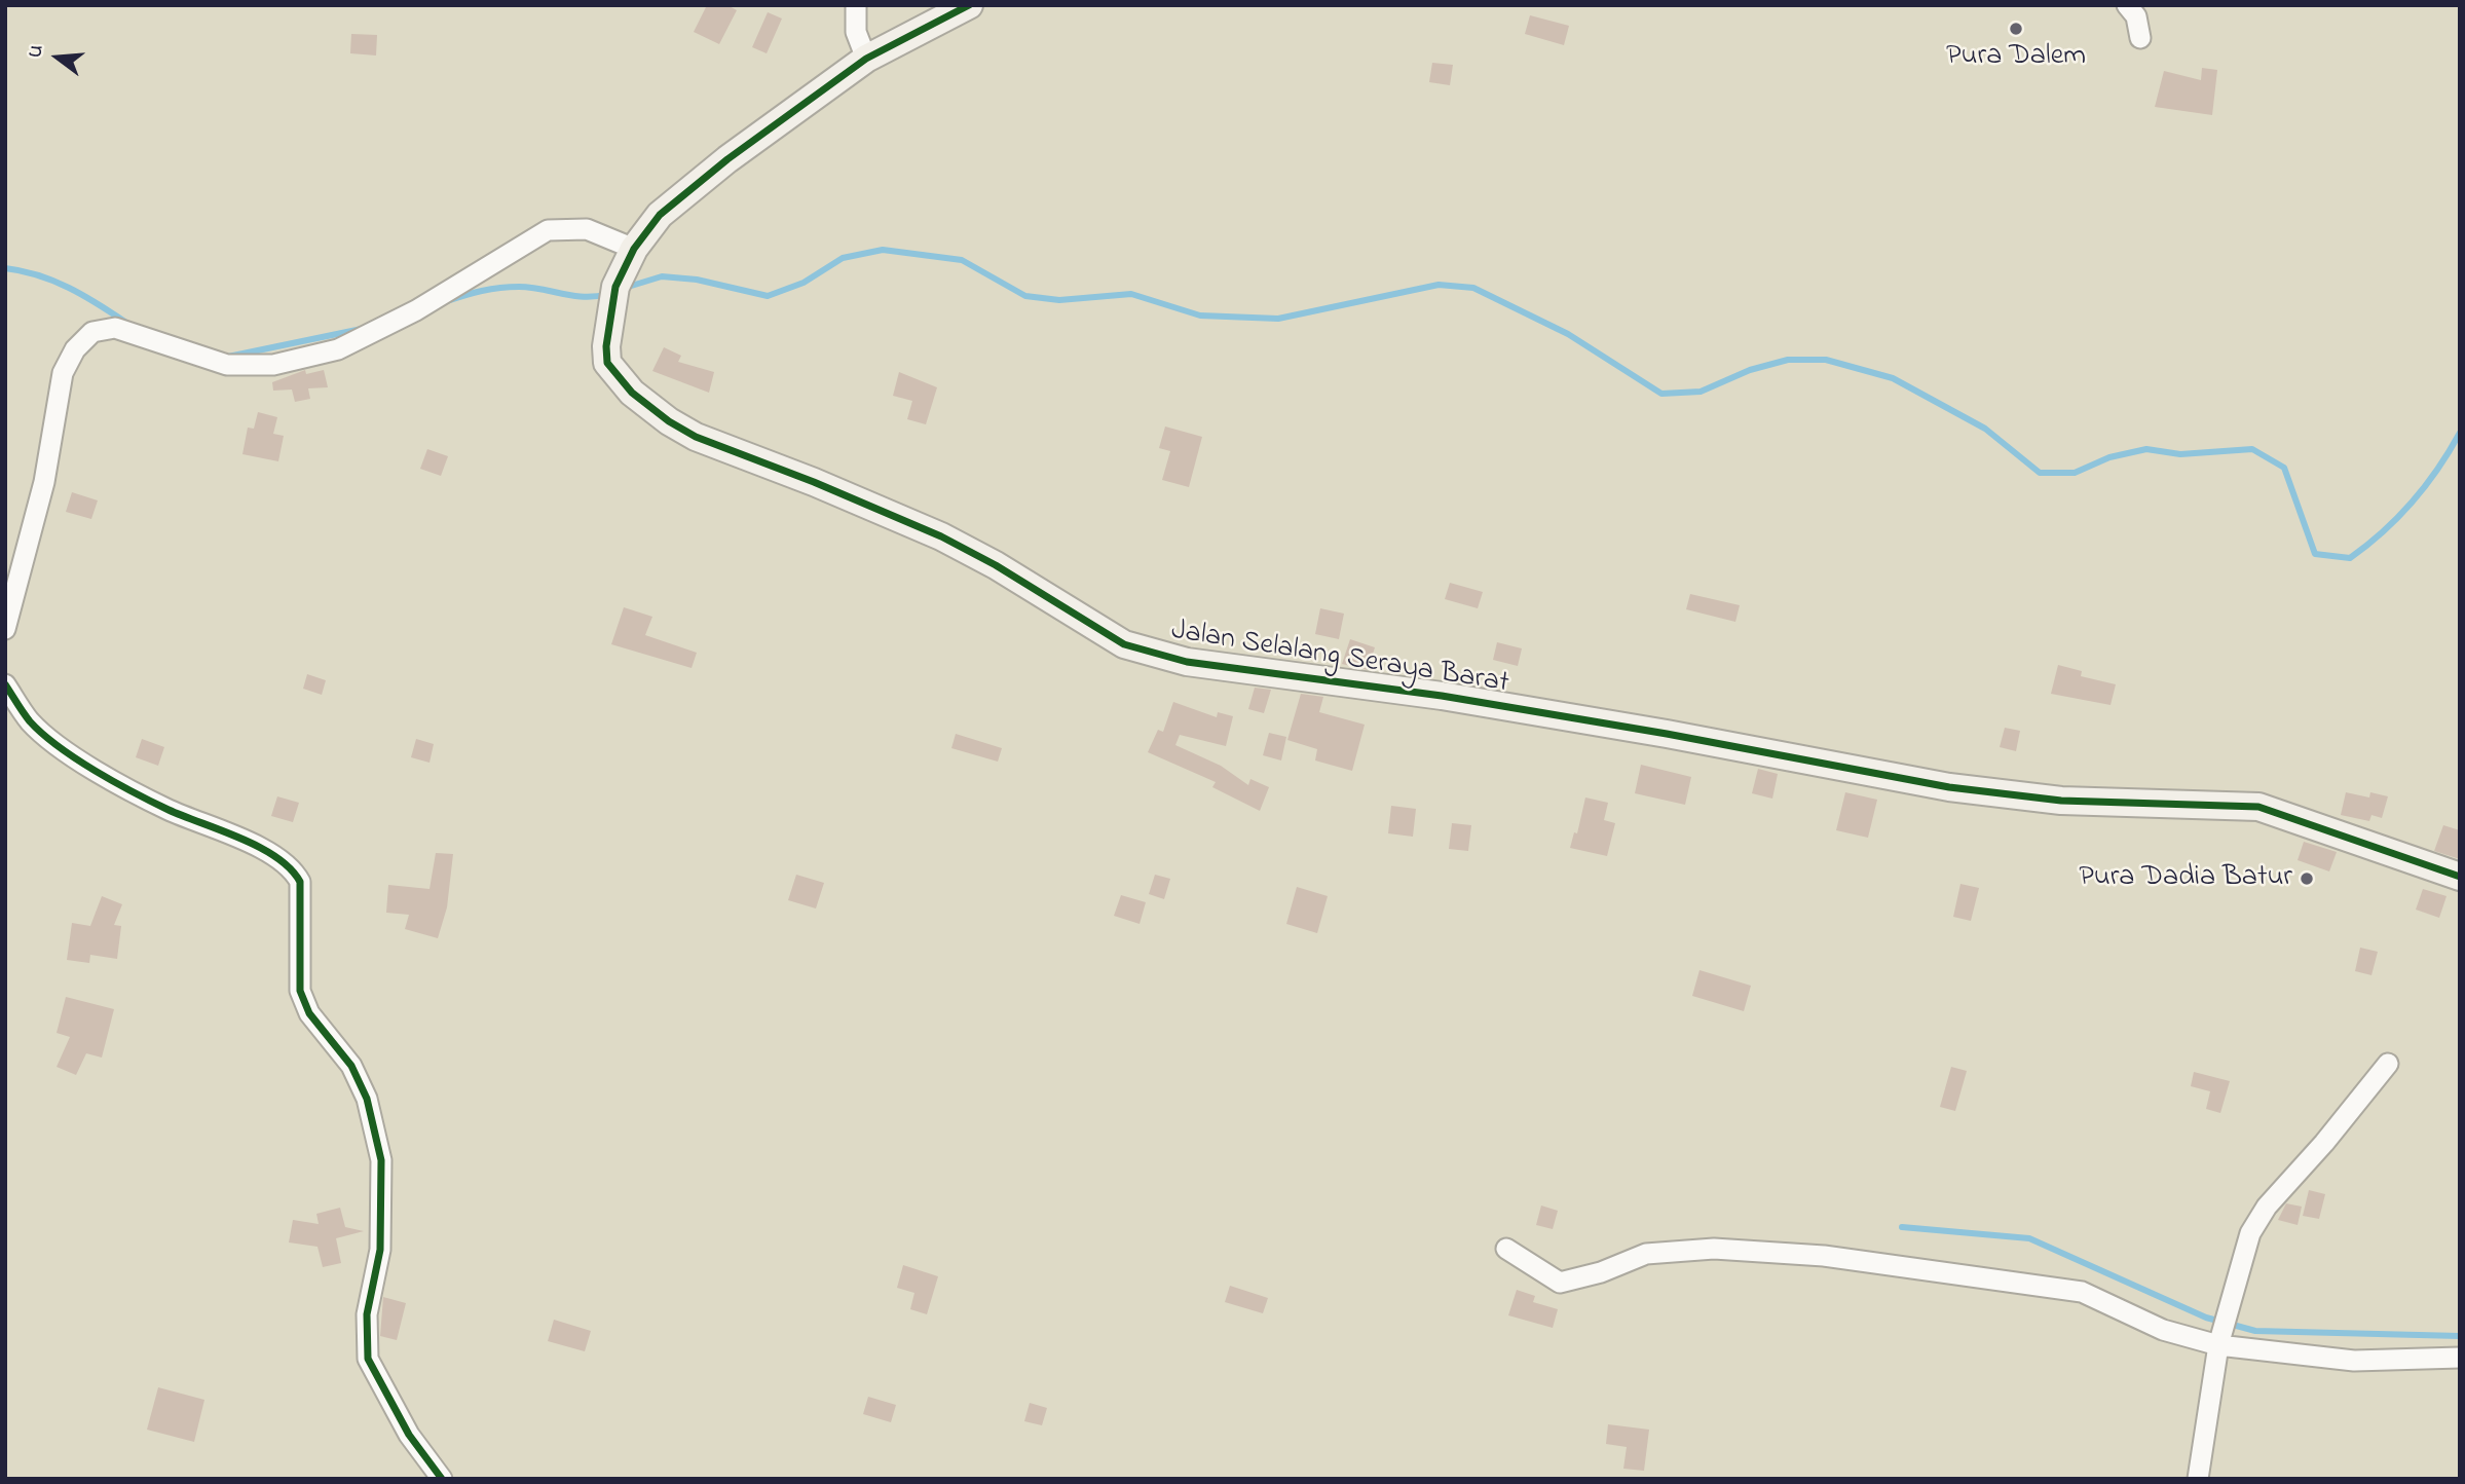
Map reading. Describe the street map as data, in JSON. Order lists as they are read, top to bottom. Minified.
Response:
{"streets":{"street":["Jalan Selalang Seraya Barat"]},"places":["Pura Dalem","Pura Dadia Batur"],"north":"left"}
